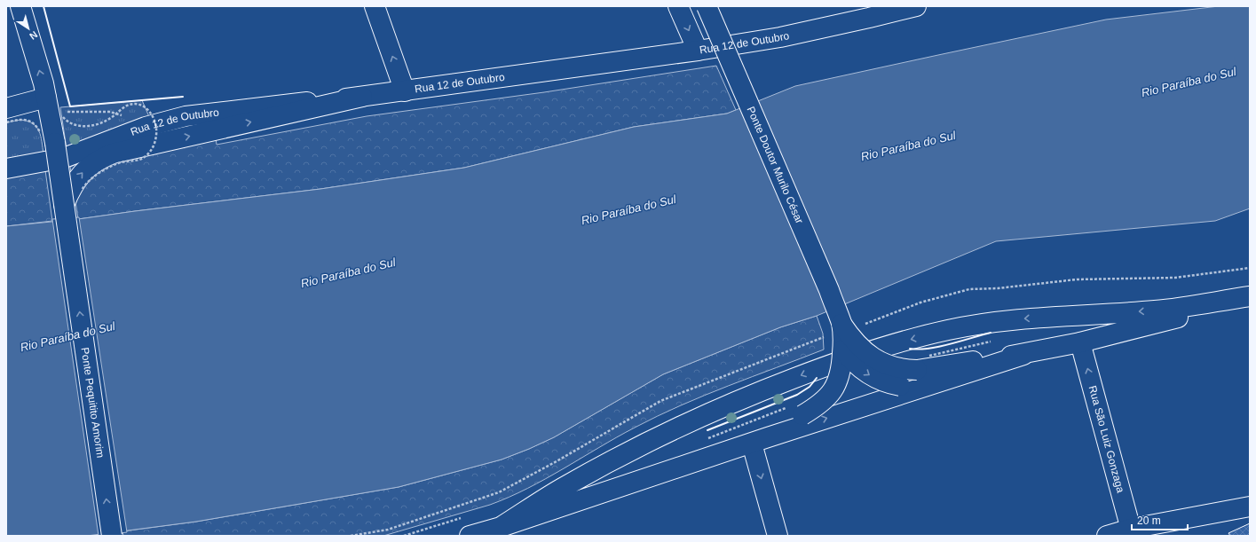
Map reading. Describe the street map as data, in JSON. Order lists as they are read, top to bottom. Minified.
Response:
{"streets":{"main road":["Rua 12 de Outubro","Ponte Doutor Murilo César","Ponte Pequitito Amorim","Rua São Luiz Gonzaga"]},"one_way":["Ponte Pequitito Amorim","Rua São Luiz Gonzaga"],"water":["Rio Paraíba do Sul"],"scale_bar":"20 m","north":"bottom right"}
